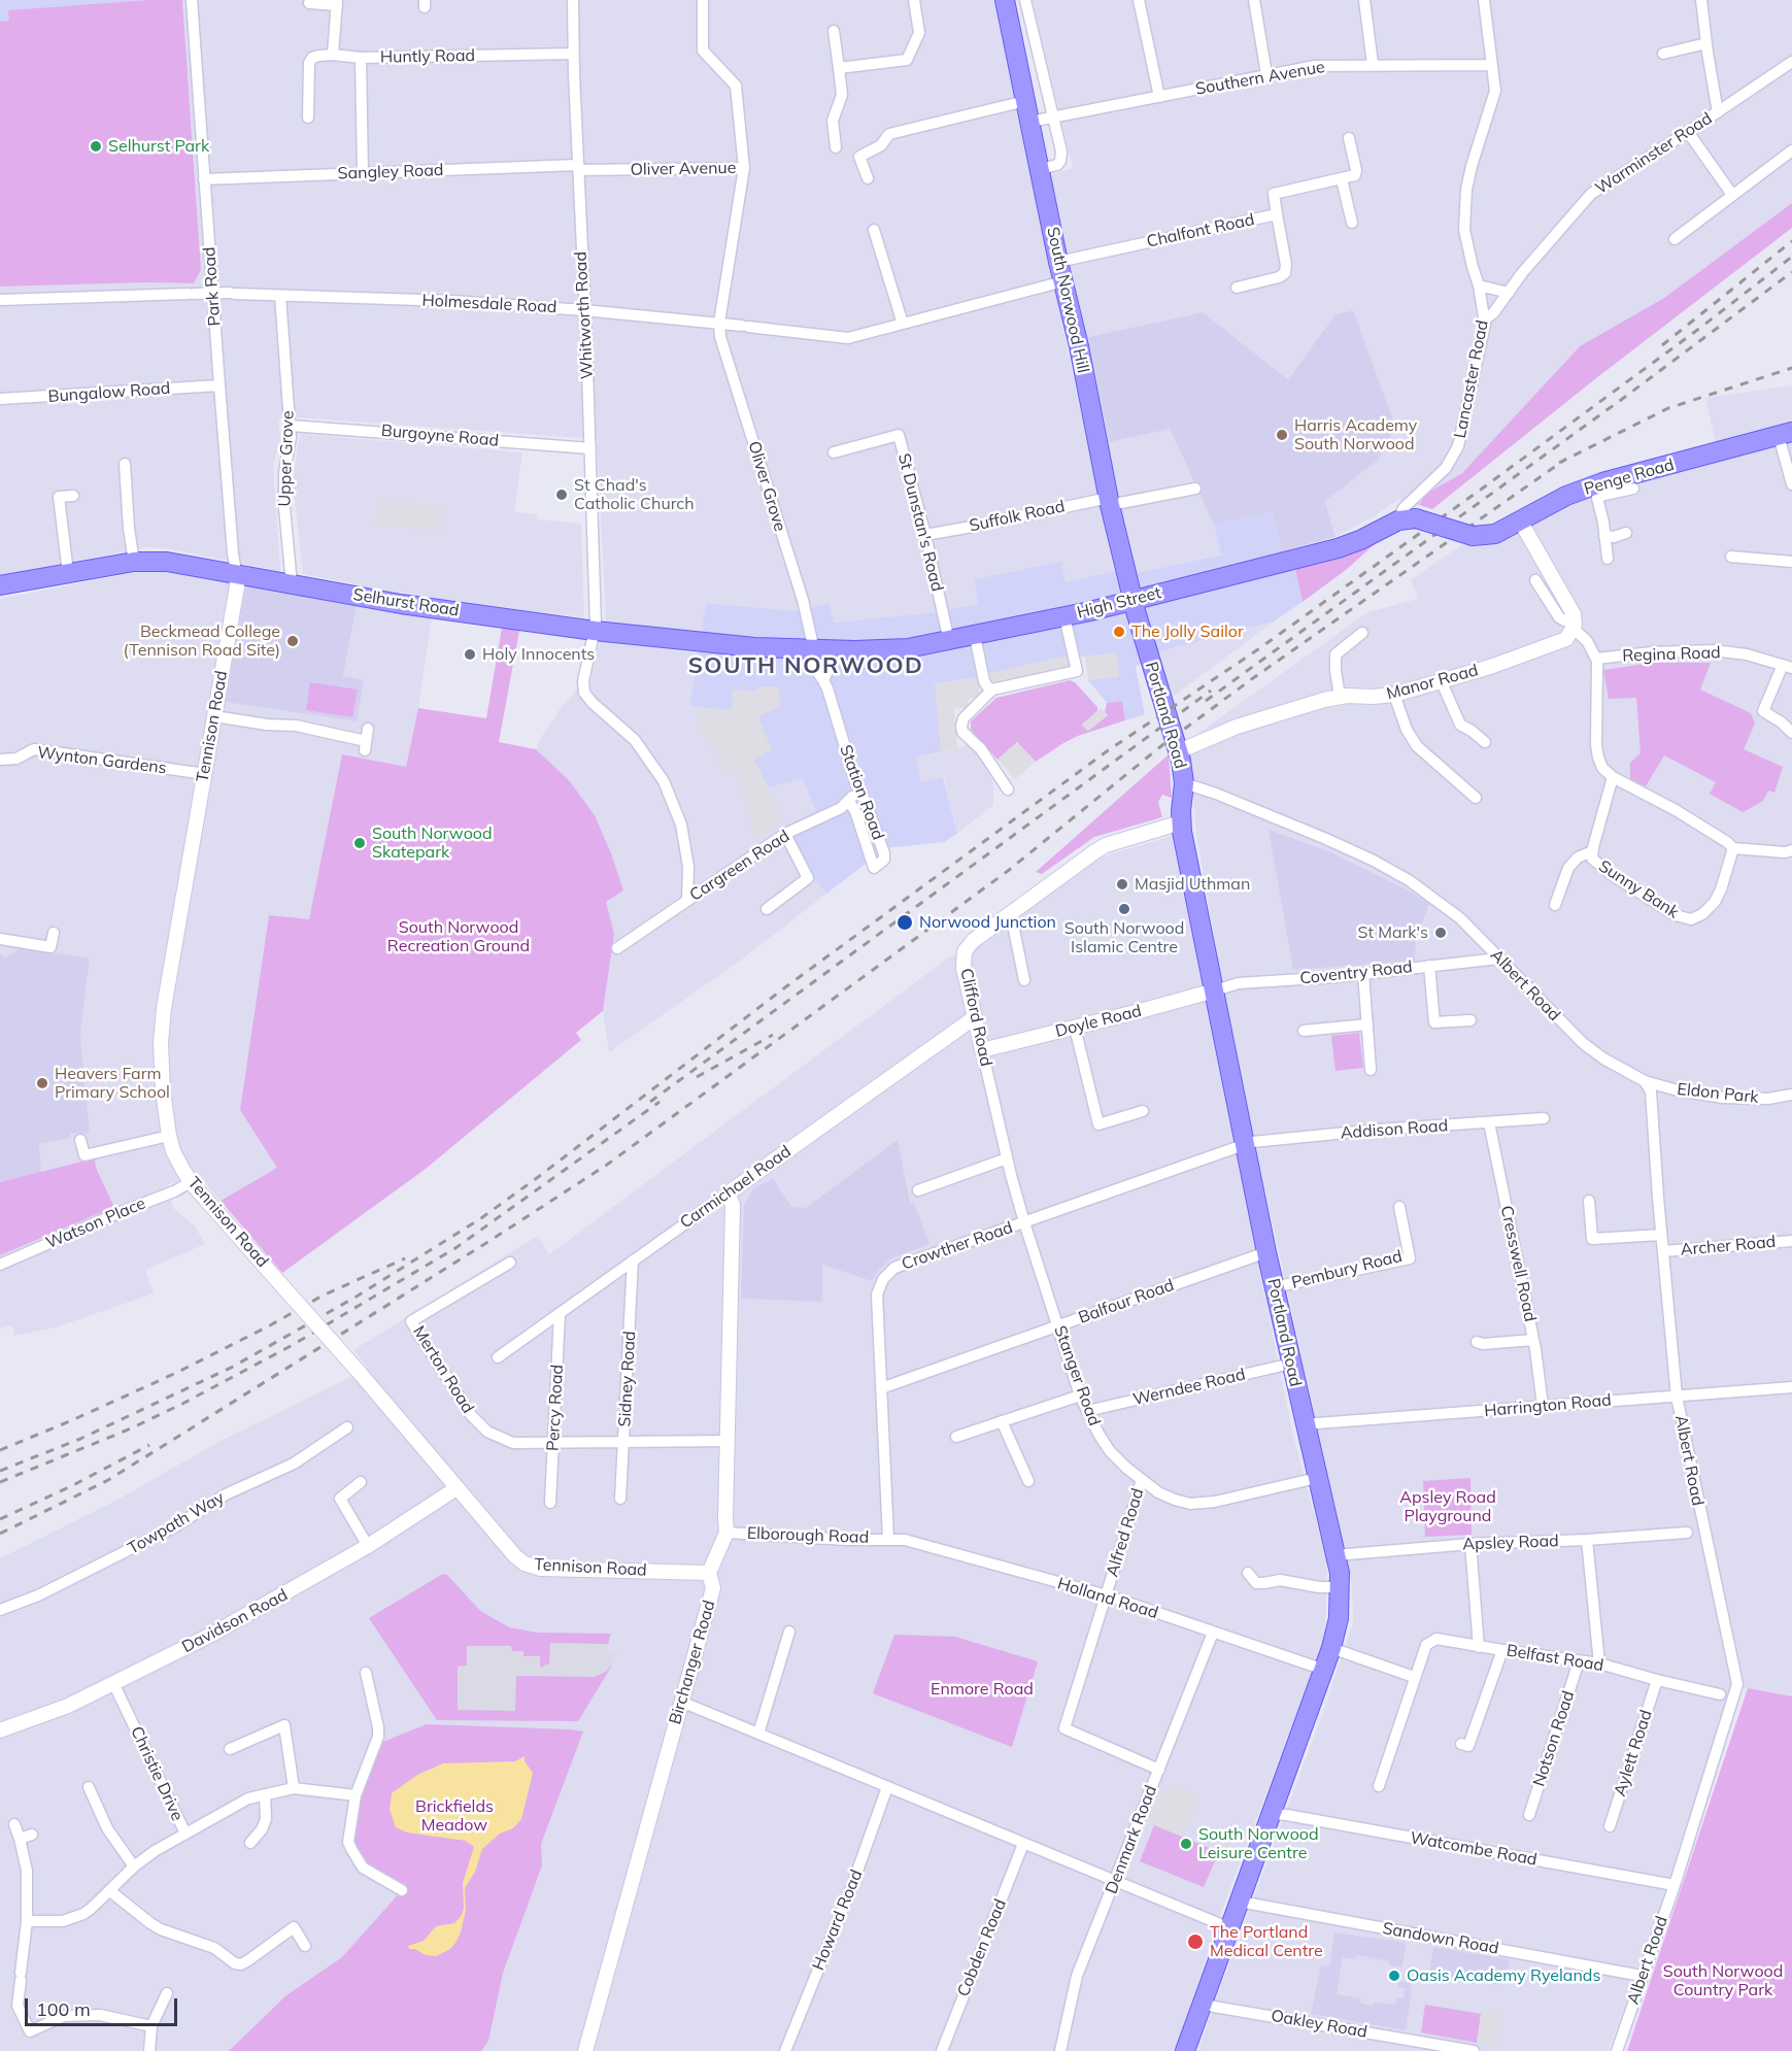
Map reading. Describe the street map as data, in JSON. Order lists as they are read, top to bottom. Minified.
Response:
{"streets":{"main road":["South Norwood Hill","Penge Road","Selhurst Road","High Street","Portland Road"],"street":["Huntly Road","Southern Avenue","Warminster Road","Oliver Avenue","Sangley Road","Chalfont Road","Park Road","Holmesdale Road","Whitworth Road","Lancaster Road","Bungalow Road","Burgoyne Road","Upper Grove","Oliver Grove","Suffolk Road","St Dunstan's Road","Regina Road","Manor Road","Tennison Road","Wynton Gardens","Station Road","Cargreen Road","Sunny Bank","Coventry Road","Albert Road","Clifford Road","Doyle Road","Eldon Park","Addison Road","Carmichael Road","Watson Place","Crowther Road","Archer Road","Cresswell Road","Pembury Road","Balfour Road","Merton Road","Stanger Road","Sidney Road","Werndee Road","Harrington Road","Percy Road","Towpath Way","Alfred Road","Elborough Road","Apsley Road","Holland Road","Davidson Road","Belfast Road","Birchanger Road","Notson Road","Aylett Road","Christie Drive","Denmark Road","Watcombe Road","Howard Road","Sandown Road","Cobden Road","Oakley Road"]},"crossings":[["Huntly Road","Sangley Road"],["Huntly Road","Whitworth Road"],["Southern Avenue","South Norwood Hill"],["Southern Avenue","Lancaster Road"],["Warminster Road","Lancaster Road"],["Oliver Avenue","Sangley Road"],["Oliver Avenue","Holmesdale Road"],["Oliver Avenue","Whitworth Road"],["Oliver Avenue","Oliver Grove"],["Sangley Road","Park Road"],["Sangley Road","Whitworth Road"],["Chalfont Road","South Norwood Hill"],["Park Road","Holmesdale Road"],["Park Road","Bungalow Road"],["Park Road","Selhurst Road"],["Park Road","Tennison Road"],["South Norwood Hill","Holmesdale Road"],["South Norwood Hill","Suffolk Road"],["South Norwood Hill","High Street"],["South Norwood Hill","Portland Road"],["Holmesdale Road","Whitworth Road"],["Holmesdale Road","Upper Grove"],["Holmesdale Road","Oliver Grove"],["Whitworth Road","Burgoyne Road"],["Whitworth Road","Selhurst Road"],["Whitworth Road","Cargreen Road"],["Lancaster Road","Penge Road"],["Lancaster Road","High Street"],["Burgoyne Road","Upper Grove"],["Upper Grove","Selhurst Road"],["Penge Road","High Street"],["Oliver Grove","Selhurst Road"],["Oliver Grove","High Street"],["Oliver Grove","Station Road"],["Suffolk Road","St Dunstan's Road"],["St Dunstan's Road","High Street"],["Selhurst Road","High Street"],["Selhurst Road","Tennison Road"],["Selhurst Road","Station Road"],["High Street","Portland Road"],["High Street","Station Road"],["Manor Road","Portland Road"],["Portland Road","Coventry Road"],["Portland Road","Albert Road"],["Portland Road","Clifford Road"],["Portland Road","Doyle Road"],["Portland Road","Addison Road"],["Portland Road","Crowther Road"],["Portland Road","Pembury Road"],["Portland Road","Balfour Road"],["Portland Road","Stanger Road"],["Portland Road","Werndee Road"],["Portland Road","Harrington Road"],["Portland Road","Apsley Road"],["Portland Road","Holland Road"],["Portland Road","Watcombe Road"],["Portland Road","Sandown Road"],["Portland Road","Oakley Road"],["Tennison Road","Wynton Gardens"],["Tennison Road","Watson Place"],["Tennison Road","Davidson Road"],["Tennison Road","Birchanger Road"],["Station Road","Cargreen Road"],["Coventry Road","Albert Road"],["Coventry Road","Doyle Road"],["Albert Road","Eldon Park"],["Albert Road","Archer Road"],["Albert Road","Harrington Road"],["Albert Road","Watcombe Road"],["Albert Road","Sandown Road"],["Clifford Road","Doyle Road"],["Clifford Road","Carmichael Road"],["Clifford Road","Crowther Road"],["Clifford Road","Stanger Road"],["Addison Road","Crowther Road"],["Addison Road","Cresswell Road"],["Carmichael Road","Sidney Road"],["Carmichael Road","Percy Road"],["Carmichael Road","Birchanger Road"],["Crowther Road","Balfour Road"],["Crowther Road","Stanger Road"],["Crowther Road","Elborough Road"],["Crowther Road","Holland Road"],["Cresswell Road","Harrington Road"],["Balfour Road","Stanger Road"],["Merton Road","Sidney Road"],["Merton Road","Percy Road"],["Merton Road","Birchanger Road"],["Stanger Road","Werndee Road"],["Stanger Road","Alfred Road"],["Alfred Road","Holland Road"],["Alfred Road","Denmark Road"],["Elborough Road","Holland Road"],["Elborough Road","Birchanger Road"],["Holland Road","Denmark Road"],["Davidson Road","Christie Drive"],["Belfast Road","Notson Road"],["Belfast Road","Aylett Road"]],"districts":["SOUTH NORWOOD"],"parks":["South Norwood Recreation Ground","Apsley Road Playground","Enmore Road","Brickfields Meadow","South Norwood Country Park"],"places":["Selhurst Park","Harris Academy South Norwood","St Chad's Catholic Church","The Jolly Sailor","Beckmead College (Tennison Road Site)","Holy Innocents","South Norwood Skatepark","Masjid Uthman","South Norwood Islamic Centre","Norwood Junction","St Mark's","Heavers Farm Primary School","South Norwood Leisure Centre","The Portland Medical Centre","Oasis Academy Ryelands"],"scale_bar":"100 m"}
